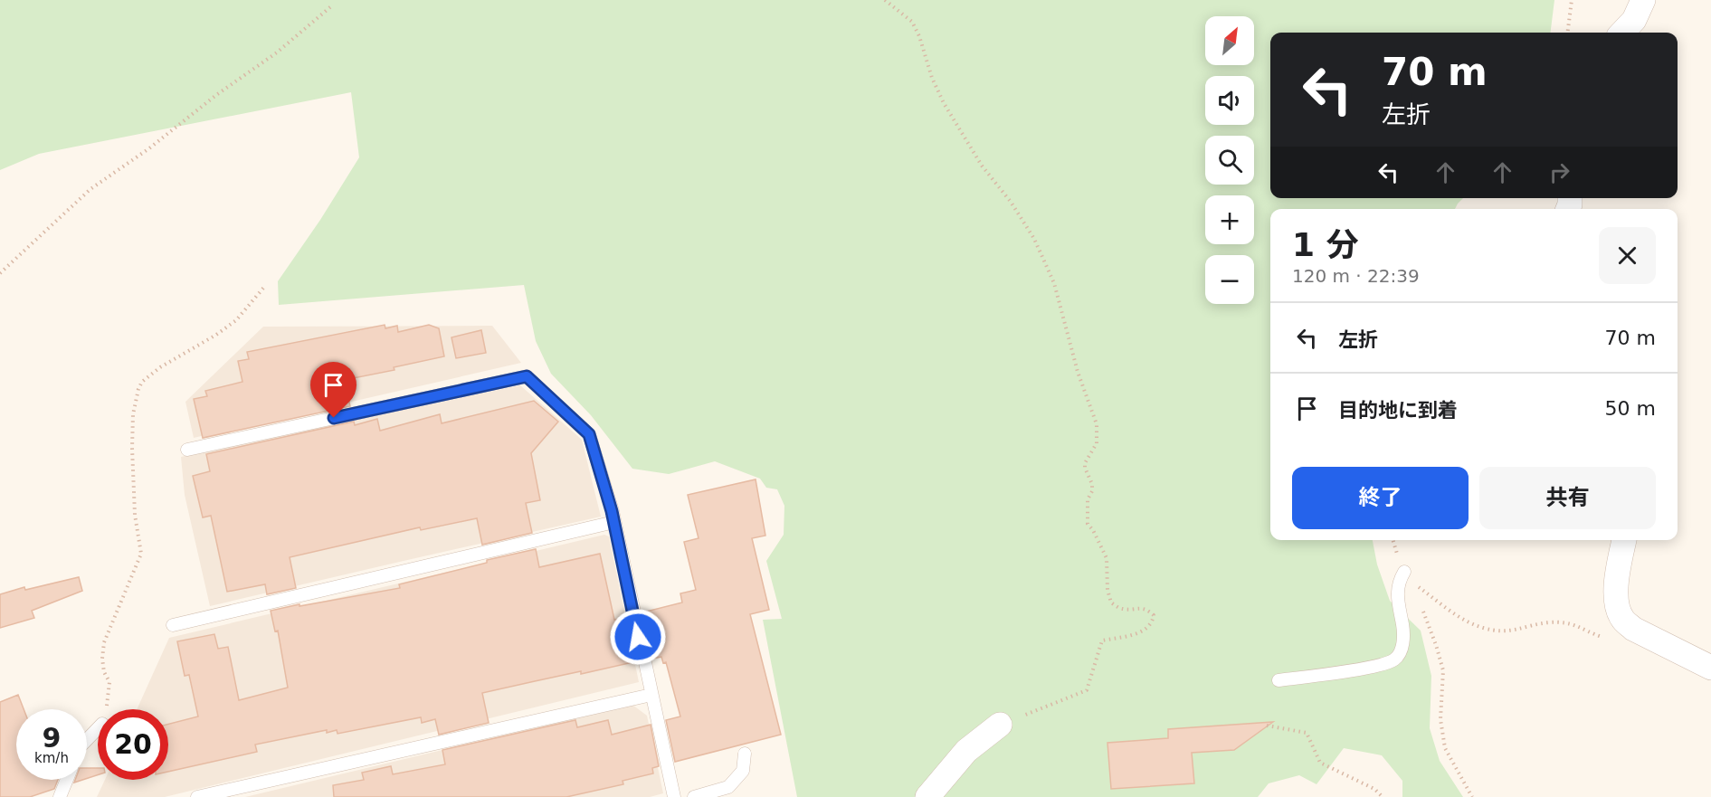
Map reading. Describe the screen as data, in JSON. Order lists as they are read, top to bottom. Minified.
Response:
{"north":"top right","page":{"map_buttons":["+","−"],"turn":["70 m","左折"],"heading":["1 分","120 m · 22:39"],"list":[{"name":"左折","value":"70 m"},{"name":"目的地に到着","value":"50 m"}],"buttons":["終了","共有"],"speed":"9 km/h","limit":"20"}}
